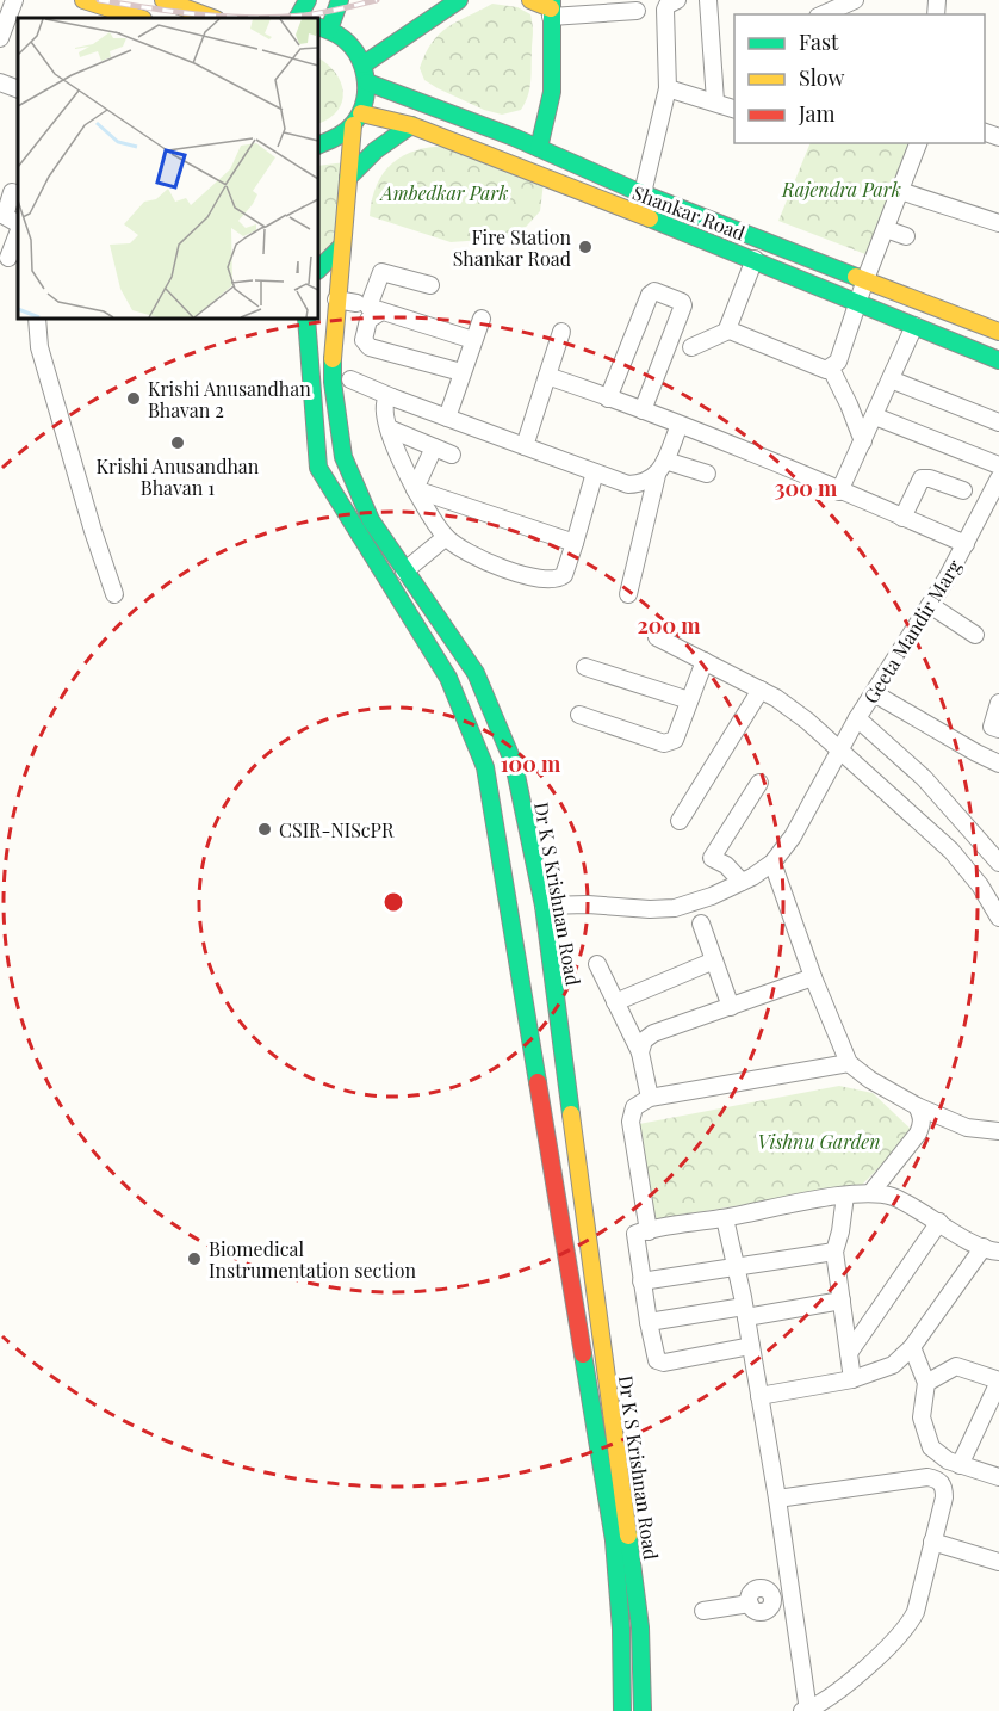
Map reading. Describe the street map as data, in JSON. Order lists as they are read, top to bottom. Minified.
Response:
{"streets":{"street":["Shankar Road","Geeta Mandir Marg","Dr K S Krishnan Road"]},"crossings":[["Shankar Road","Dr K S Krishnan Road"]],"parks":["Rajendra Park","Ambedkar Park","Vishnu Garden"],"places":["Fire Station Shankar Road","Krishi Anusandhan Bhavan 2","Krishi Anusandhan Bhavan 1","CSIR-NIScPR","Biomedical Instrumentation section"],"legend":["Fast","Slow","Jam"],"rings":["300 m","200 m","100 m"]}
